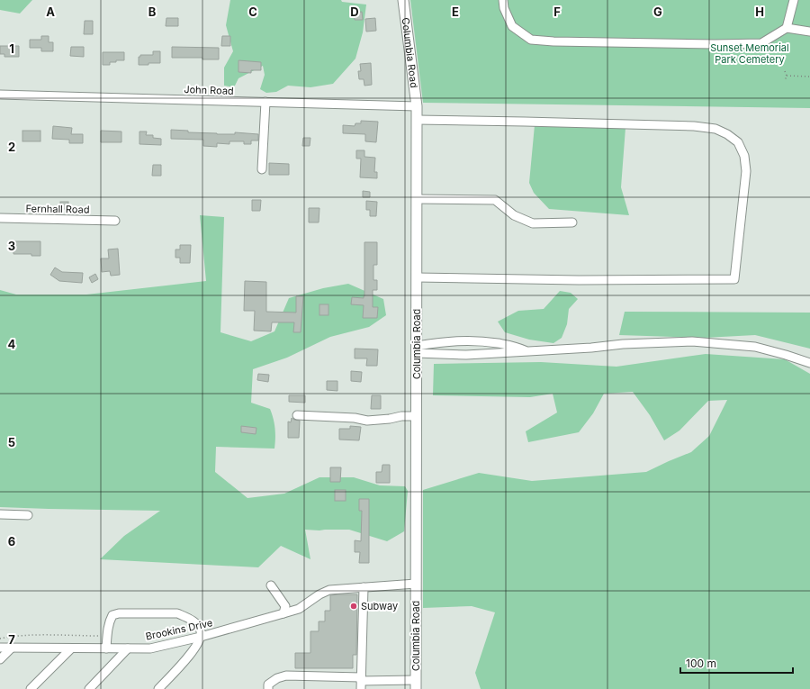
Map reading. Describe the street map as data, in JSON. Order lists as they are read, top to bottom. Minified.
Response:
{"streets":{"main road":["Columbia Road"],"street":["John Road","Fernhall Road","Brookins Drive"]},"crossings":[["Columbia Road","John Road"],["Columbia Road","Brookins Drive"]],"parks":["Sunset Memorial Park Cemetery"],"places":["Subway"],"scale_bar":"100 m","grid":{"columns":["A","B","C","D","E","F","G","H"],"rows":["1","2","3","4","5","6","7"]}}
